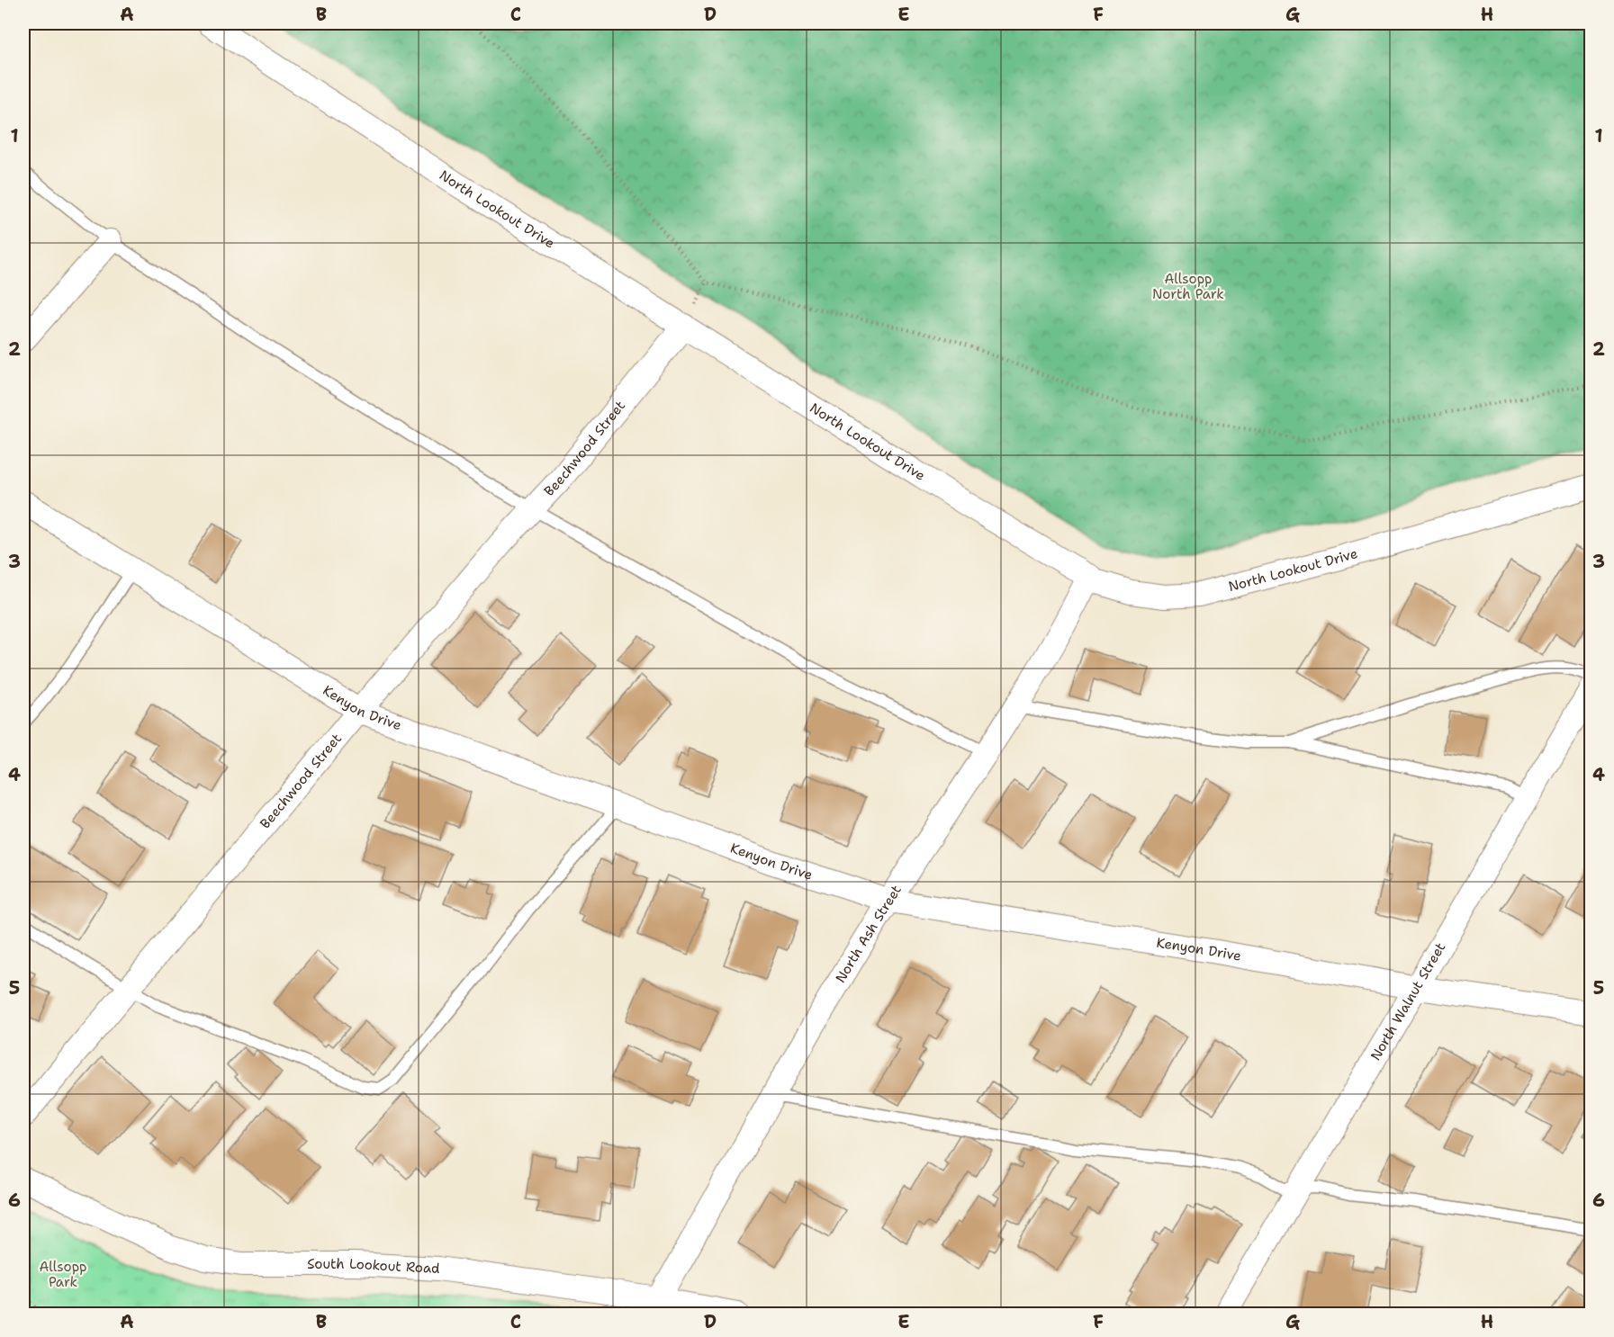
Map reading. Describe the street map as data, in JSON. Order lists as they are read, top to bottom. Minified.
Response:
{"streets":{"street":["North Lookout Drive","Beechwood Street","Kenyon Drive","North Ash Street","North Walnut Street","South Lookout Road"]},"crossings":[["North Lookout Drive","Beechwood Street"],["North Lookout Drive","North Ash Street"],["Beechwood Street","Kenyon Drive"],["Kenyon Drive","North Ash Street"],["Kenyon Drive","North Walnut Street"],["North Ash Street","South Lookout Road"]],"parks":["Allsopp North Park","Allsopp Park"],"grid":{"columns":["A","B","C","D","E","F","G","H"],"rows":["1","2","3","4","5","6"]}}
